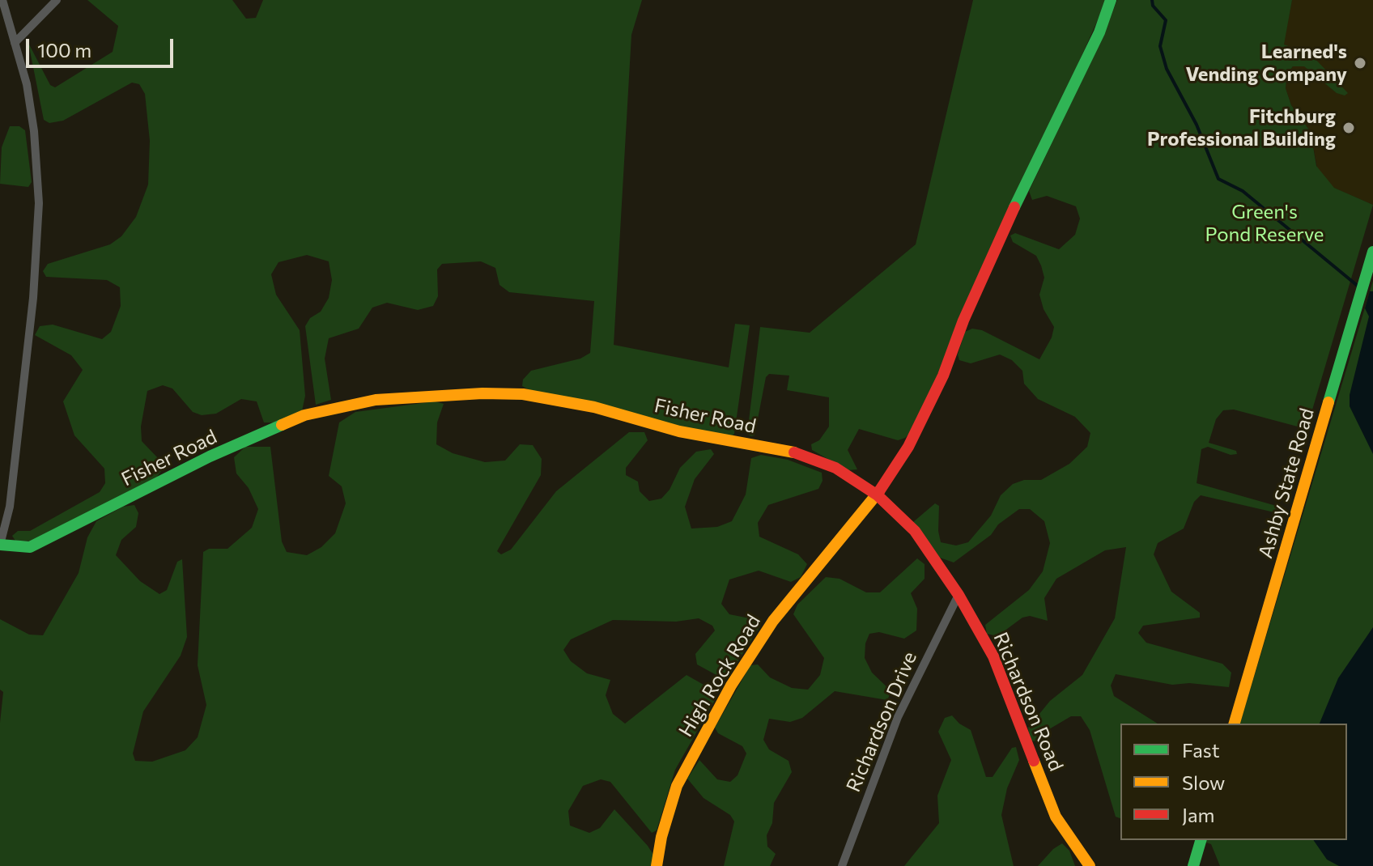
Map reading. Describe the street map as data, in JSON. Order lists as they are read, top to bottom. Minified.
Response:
{"streets":{"street":["Fisher Road","Ashby State Road","High Rock Road","Richardson Road","Richardson Drive"]},"crossings":[["Fisher Road","High Rock Road"],["Fisher Road","Richardson Road"],["High Rock Road","Richardson Road"],["Richardson Road","Richardson Drive"]],"parks":["Green's Pond Reserve"],"places":["Learned's Vending Company","Fitchburg Professional Building"],"legend":["Fast","Slow","Jam"],"scale_bar":"100 m"}
